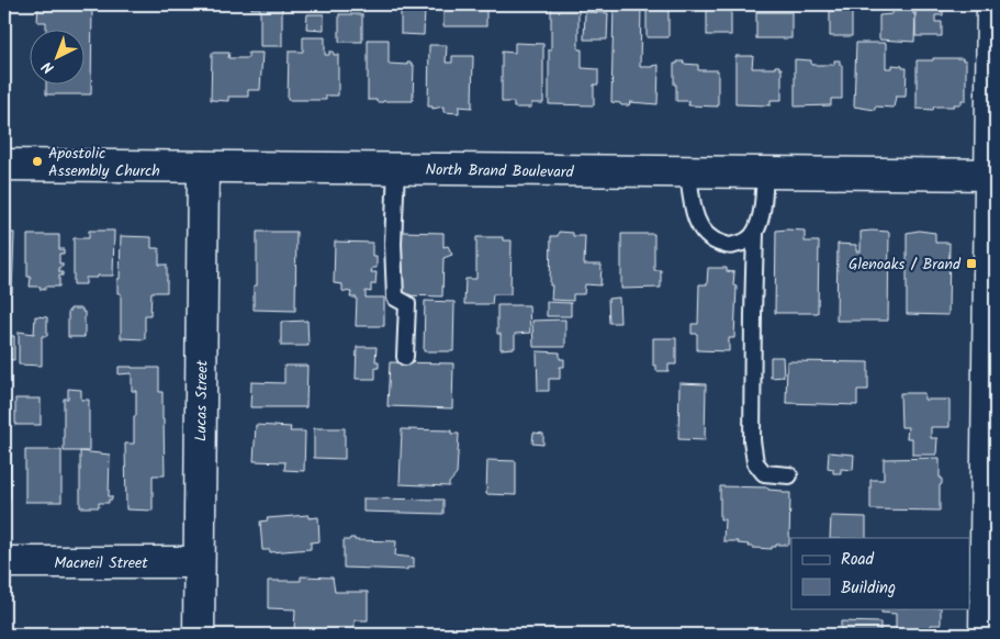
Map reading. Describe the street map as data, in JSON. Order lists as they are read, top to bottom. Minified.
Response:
{"streets":{"street":["North Brand Boulevard","Lucas Street","Macneil Street"]},"crossings":[["North Brand Boulevard","Lucas Street"],["Lucas Street","Macneil Street"]],"places":{"other":["Apostolic Assembly Church"],"transit":["Glenoaks / Brand"]},"legend":["Road","Building"],"north":"bottom left"}
